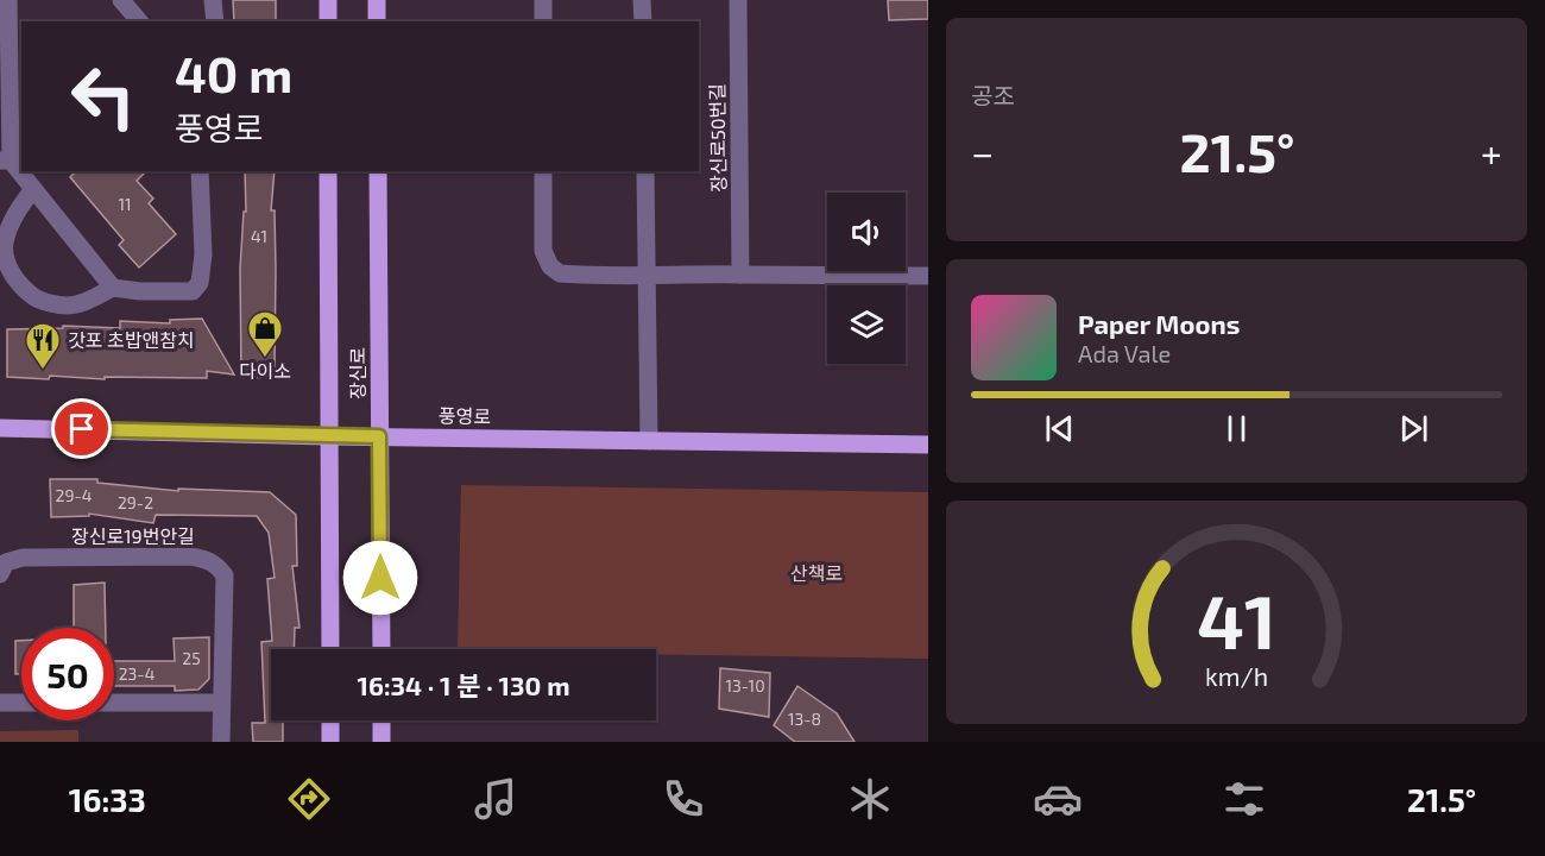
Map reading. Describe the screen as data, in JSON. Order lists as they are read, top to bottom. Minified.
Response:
{"streets":{"main road":["장신로","풍영로"],"street":["장신로50번길","장신로19번안길"]},"crossings":[["장신로","풍영로"]],"parks":["산책로"],"places":{"shop":["다이소"],"restaurant":["갓포 초밥앤참치"]},"house_numbers":["11","41","29-4","29-2","25","23-4","13-10","13-8"],"page":{"tile":"공조","turn":["40 m","풍영로"],"heat":["−","21.5°","+"],"song":["Paper Moons","Ada Vale"],"limit":"50","trip":"16:34 · 1 분 · 130 m","tabs":["16:33","21.5°"],"gauge":["41","km/h"]}}
